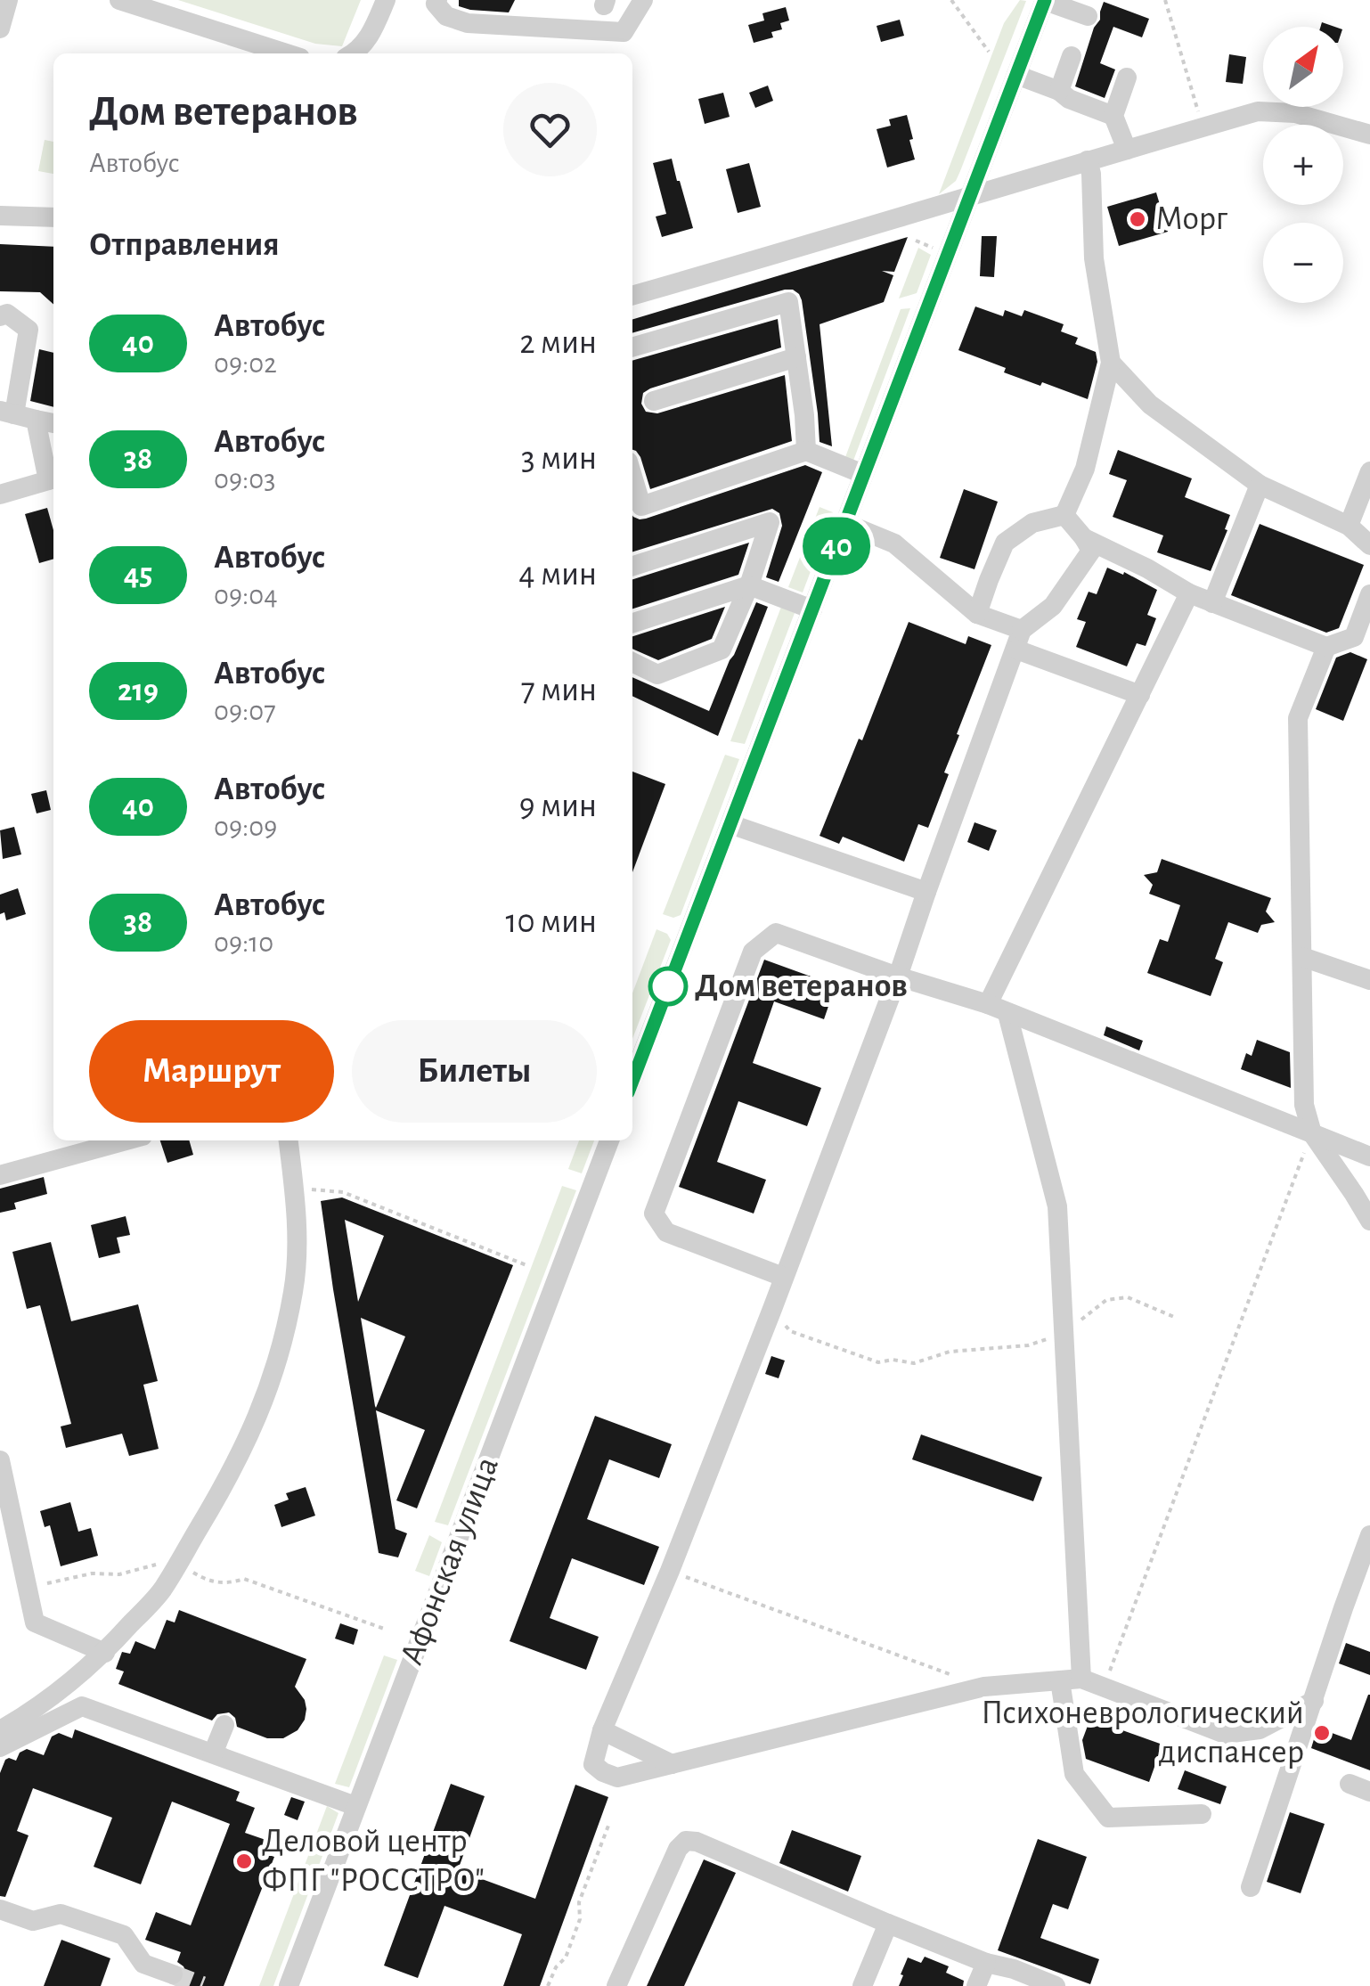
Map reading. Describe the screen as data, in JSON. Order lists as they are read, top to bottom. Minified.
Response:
{"streets":{"street":["Афонская улица"]},"places":["Морг","Дом ветеранов","Психоневрологический диспансер","Деловой центр ФПГ \"РОССТРО\""],"lines":["bus line 40"],"north":"top right","page":{"on_map":"40","map_buttons":["+","−"],"heading":[["Дом ветеранов","Автобус"],"Отправления"],"list":[{"mark":"40","name":"Автобус","note":"09:02","value":"2 мин"},{"mark":"38","name":"Автобус","note":"09:03","value":"3 мин"},{"mark":"45","name":"Автобус","note":"09:04","value":"4 мин"},{"mark":"219","name":"Автобус","note":"09:07","value":"7 мин"},{"mark":"40","name":"Автобус","note":"09:09","value":"9 мин"},{"mark":"38","name":"Автобус","note":"09:10","value":"10 мин"}],"buttons":["Маршрут","Билеты"]}}
